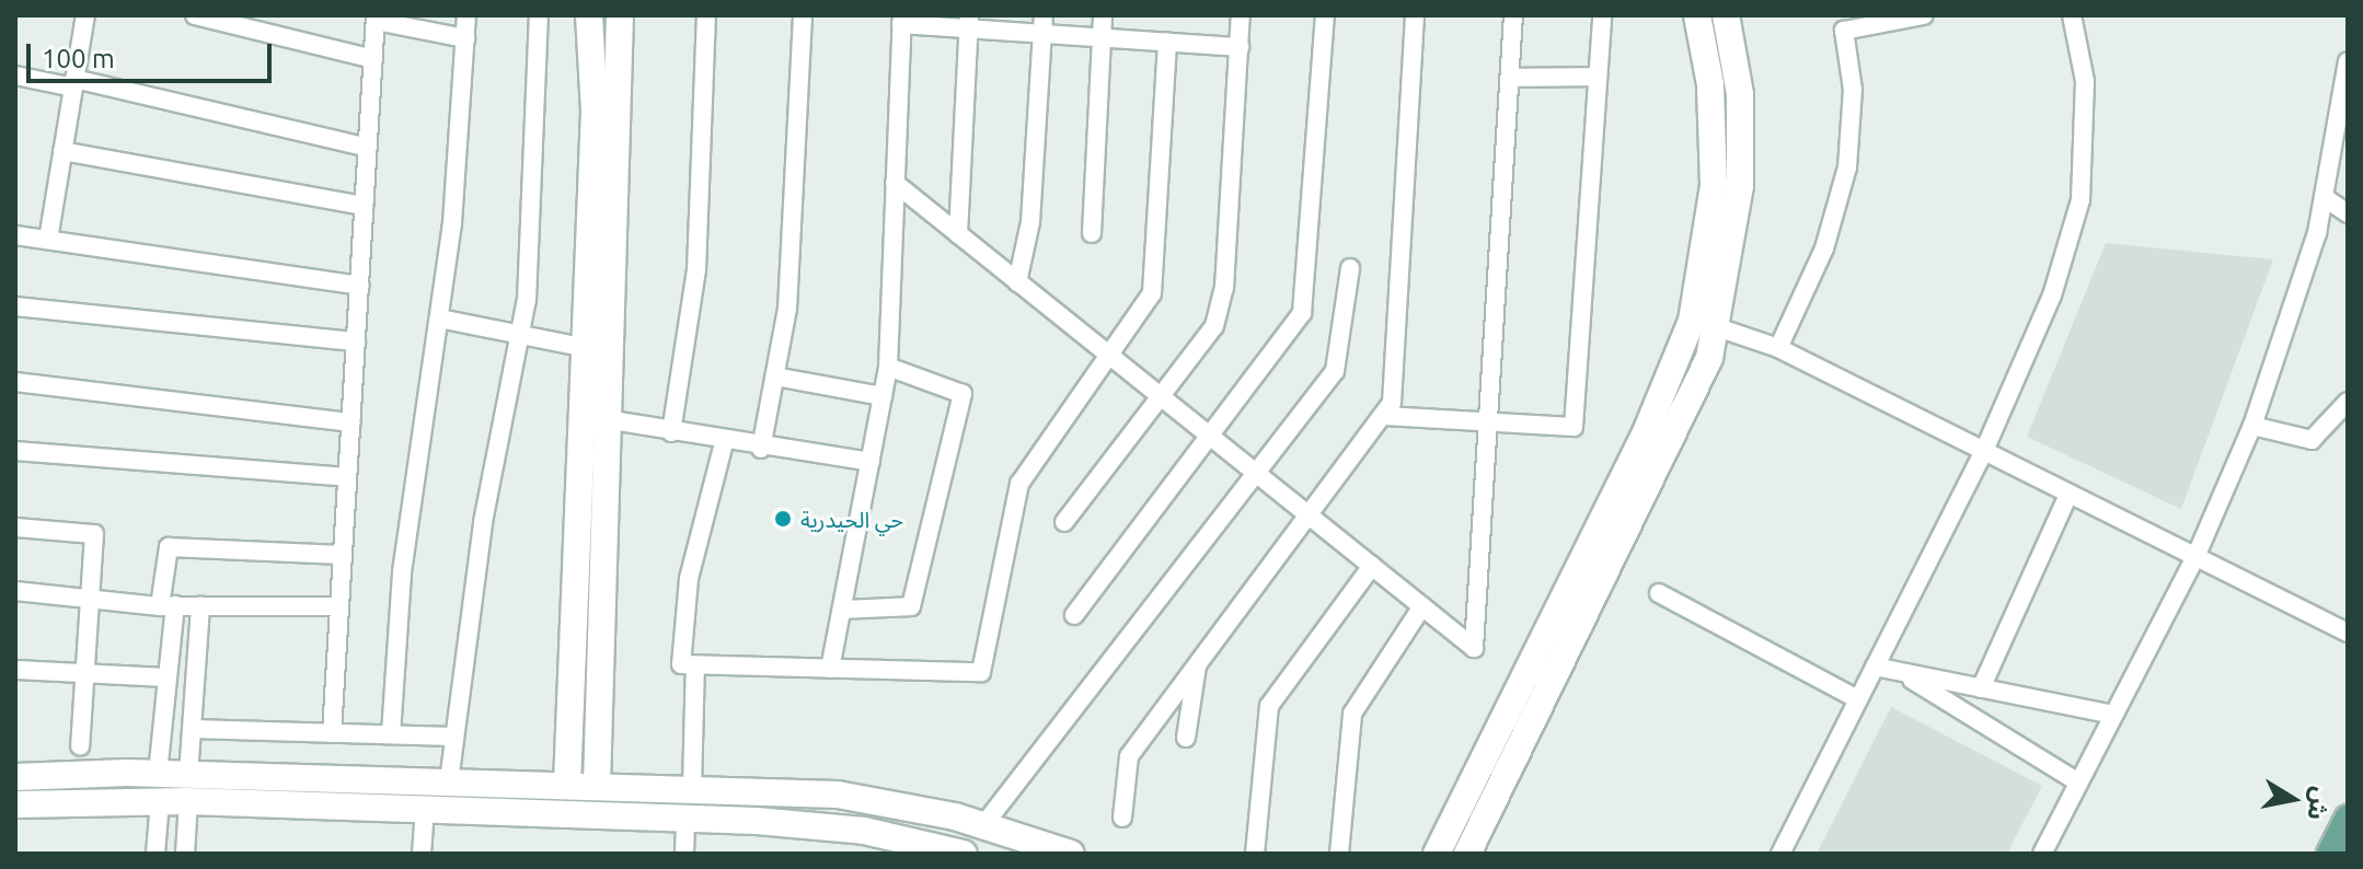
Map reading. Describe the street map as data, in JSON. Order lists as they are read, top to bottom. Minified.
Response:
{"places":["حي الحيدرية"],"scale_bar":"100 m","north":"right"}
